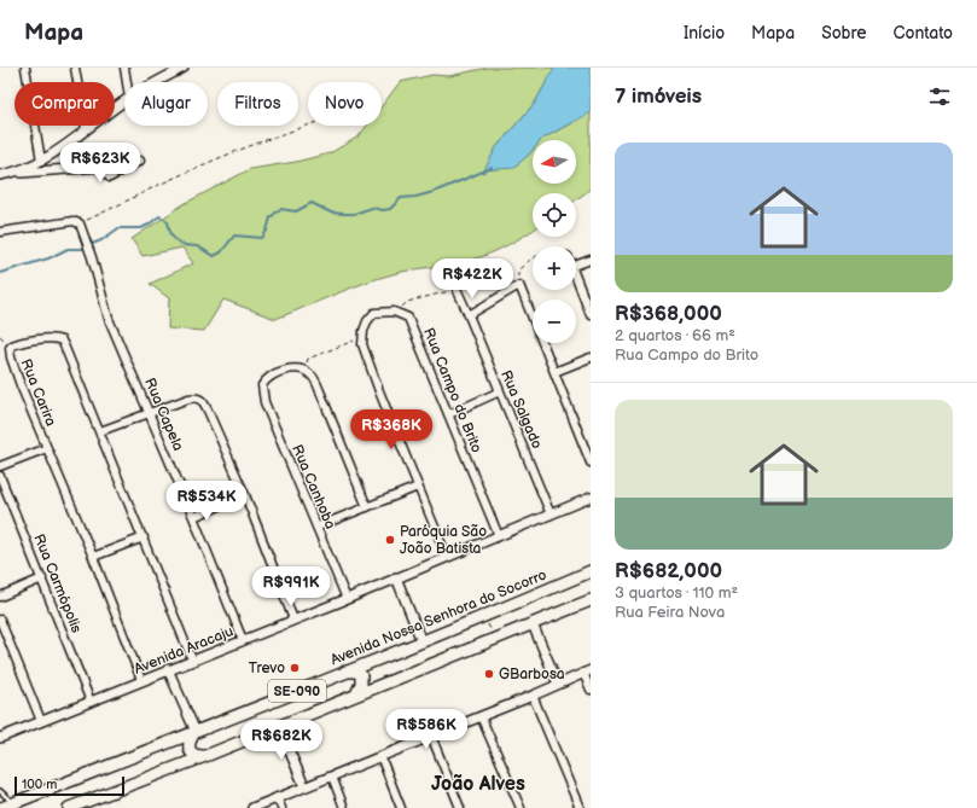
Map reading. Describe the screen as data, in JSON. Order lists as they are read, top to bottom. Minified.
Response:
{"streets":{"main road":["Avenida Nossa Senhora do Socorro","SE-090"],"street":["Rua Campo do Brito","Rua Carira","Rua Salgado","Rua Capela","Rua Canhoba","Rua Carmópolis","Avenida Aracaju"]},"crossings":[["Rua Campo do Brito","Avenida Aracaju"],["Rua Carira","Avenida Aracaju"],["Rua Salgado","Avenida Aracaju"],["Rua Capela","Avenida Aracaju"],["Rua Canhoba","Avenida Aracaju"],["Rua Carmópolis","Avenida Aracaju"]],"districts":["João Alves"],"places":["Paróquia São João Batista","Trevo","GBarbosa"],"scale_bar":"100 m","north":"left","page":{"header":"Mapa","nav":["Início","Mapa","Sobre","Contato"],"heading":"7 imóveis","chip":["Comprar","Alugar","Filtros","Novo"],"list":[{"name":"R$368,000","note":"2 quartos · 66 m² · Rua Campo do Brito"},{"name":"R$682,000","note":"3 quartos · 110 m² · Rua Feira Nova"}],"map_buttons":["+","−"],"price":["R$623K","R$422K","R$368K","R$534K","R$991K","R$586K","R$682K"],"scale":"100 m"}}
